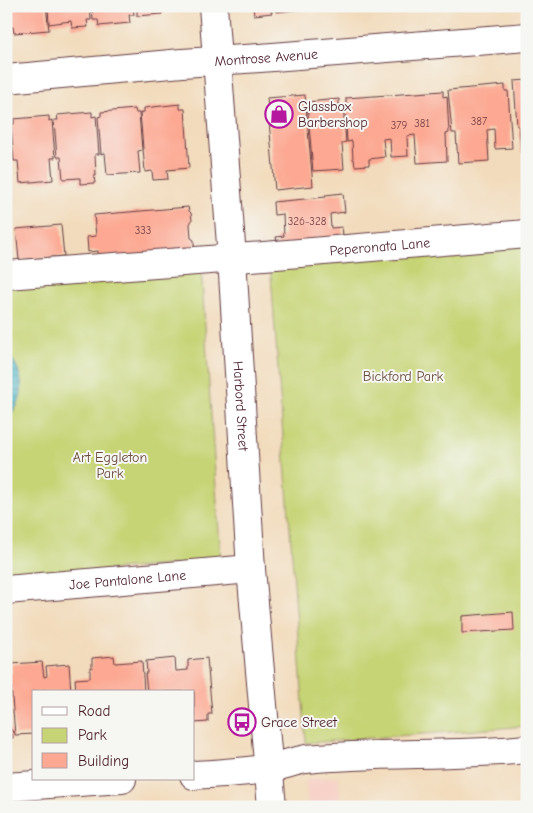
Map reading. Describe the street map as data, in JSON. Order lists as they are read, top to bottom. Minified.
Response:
{"streets":{"street":["Montrose Avenue","Peperonata Lane","Harbord Street","Joe Pantalone Lane"]},"crossings":[["Montrose Avenue","Harbord Street"],["Peperonata Lane","Harbord Street"],["Harbord Street","Joe Pantalone Lane"]],"parks":["Bickford Park","Art Eggleton Park"],"places":{"shop":["Glassbox Barbershop"],"bus stop":["Grace Street"]},"house_numbers":["387","381","379","326-328","333"],"legend":["Road","Park","Building"]}
